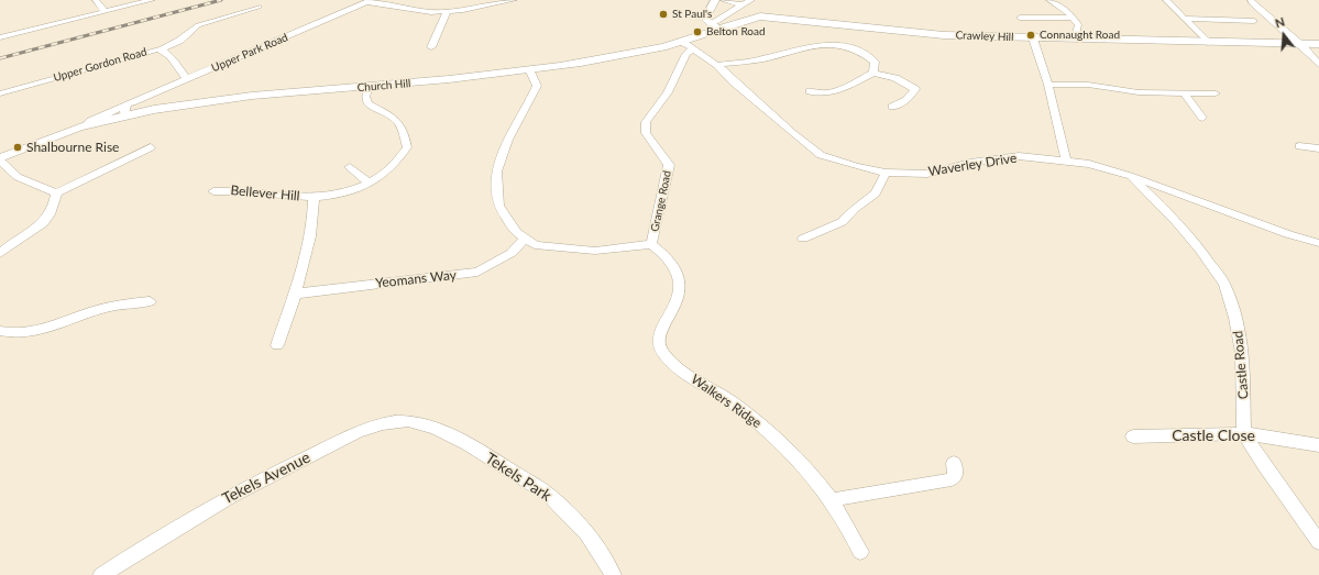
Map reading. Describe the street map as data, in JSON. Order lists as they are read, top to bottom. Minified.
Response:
{"streets":{"street":["Crawley Hill","Upper Park Road","Upper Gordon Road","Church Hill","Waverley Drive","Bellever Hill","Grange Road","Yeomans Way","Castle Road","Walkers Ridge","Castle Close","Tekels Park","Tekels Avenue"]},"crossings":[["Crawley Hill","Church Hill"],["Crawley Hill","Waverley Drive"],["Upper Park Road","Upper Gordon Road"],["Upper Park Road","Church Hill"],["Church Hill","Waverley Drive"],["Church Hill","Bellever Hill"],["Waverley Drive","Grange Road"],["Waverley Drive","Castle Road"],["Grange Road","Walkers Ridge"],["Castle Road","Castle Close"],["Tekels Park","Tekels Avenue"]],"places":["St Paul's","Belton Road","Connaught Road","Shalbourne Rise"],"north":"top"}
